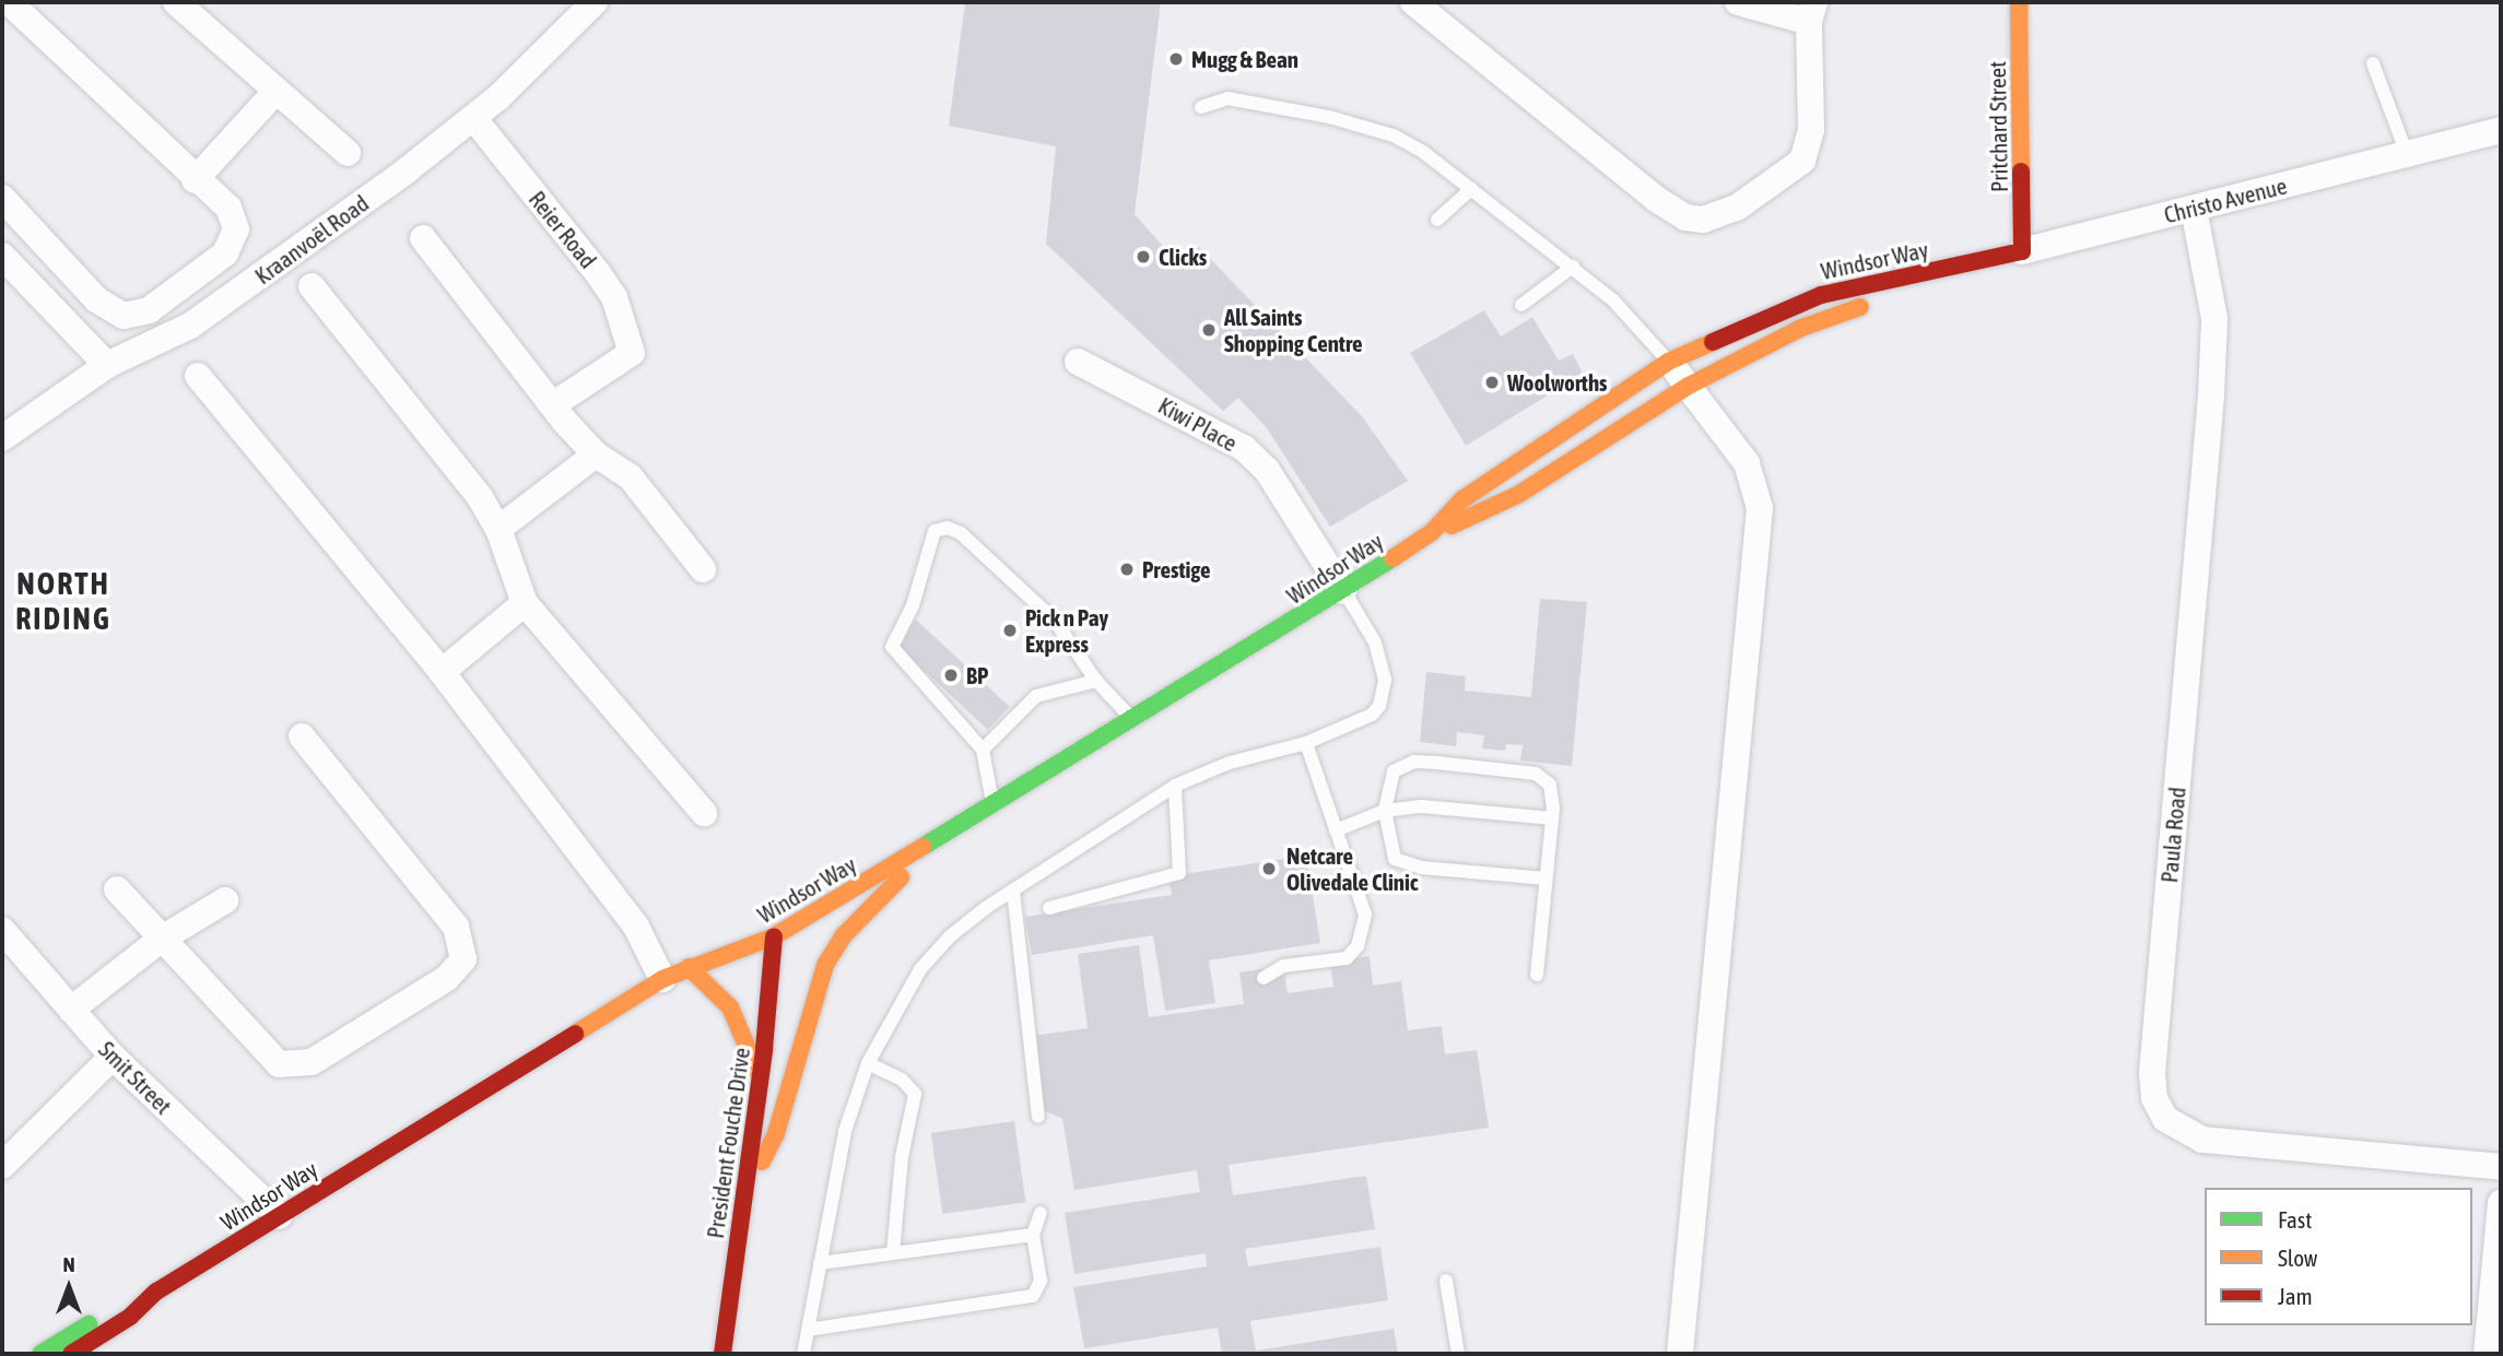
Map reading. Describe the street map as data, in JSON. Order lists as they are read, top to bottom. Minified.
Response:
{"streets":{"street":["Pritchard Street","Christo Avenue","Reier Road","Kraanvoël Road","Windsor Way","Kiwi Place","Paula Road","Smit Street","President Fouche Drive"]},"crossings":[["Pritchard Street","Christo Avenue"],["Christo Avenue","Windsor Way"],["Christo Avenue","Paula Road"],["Reier Road","Kraanvoël Road"],["Windsor Way","Kiwi Place"],["Windsor Way","Smit Street"],["Windsor Way","President Fouche Drive"]],"districts":["NORTH RIDING"],"places":["Mugg & Bean","Clicks","All Saints Shopping Centre","Woolworths","Prestige","Pick n Pay Express","BP","Netcare Olivedale Clinic"],"legend":["Fast","Slow","Jam"],"north":"top"}
